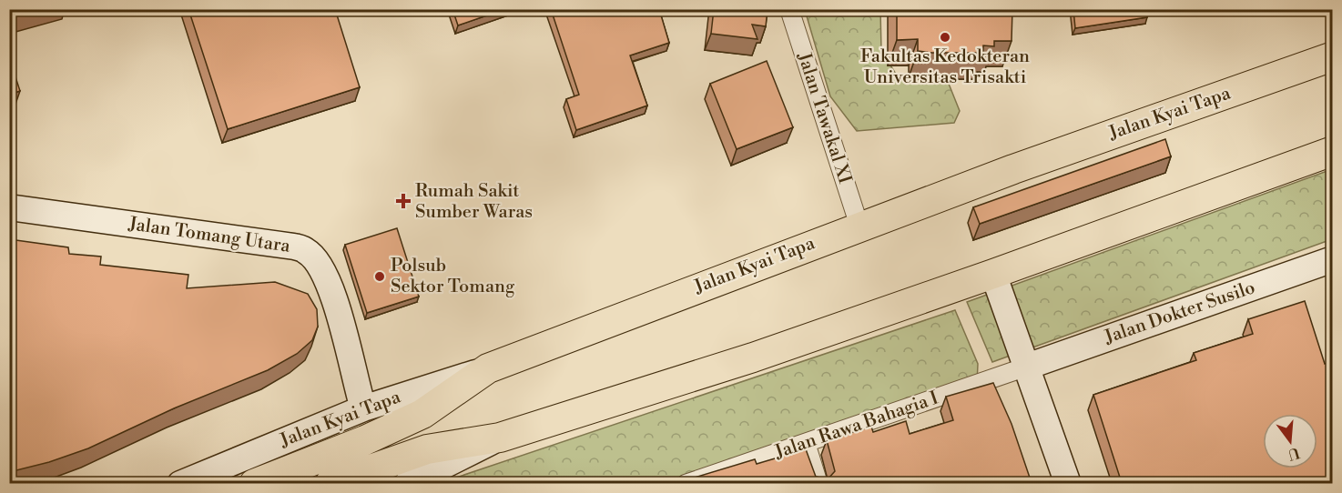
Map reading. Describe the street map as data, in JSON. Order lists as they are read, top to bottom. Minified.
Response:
{"streets":{"main road":["Jalan Kyai Tapa"],"street":["Jalan Tawakal XI","Jalan Tomang Utara","Jalan Dokter Susilo","Jalan Rawa Bahagia I"]},"crossings":[["Jalan Kyai Tapa","Jalan Tawakal XI"],["Jalan Kyai Tapa","Jalan Tomang Utara"],["Jalan Dokter Susilo","Jalan Rawa Bahagia I"]],"places":{"other":["Fakultas Kedokteran Universitas Trisakti","Polsub Sektor Tomang"],"health":["Rumah Sakit Sumber Waras"]},"north":"bottom"}
